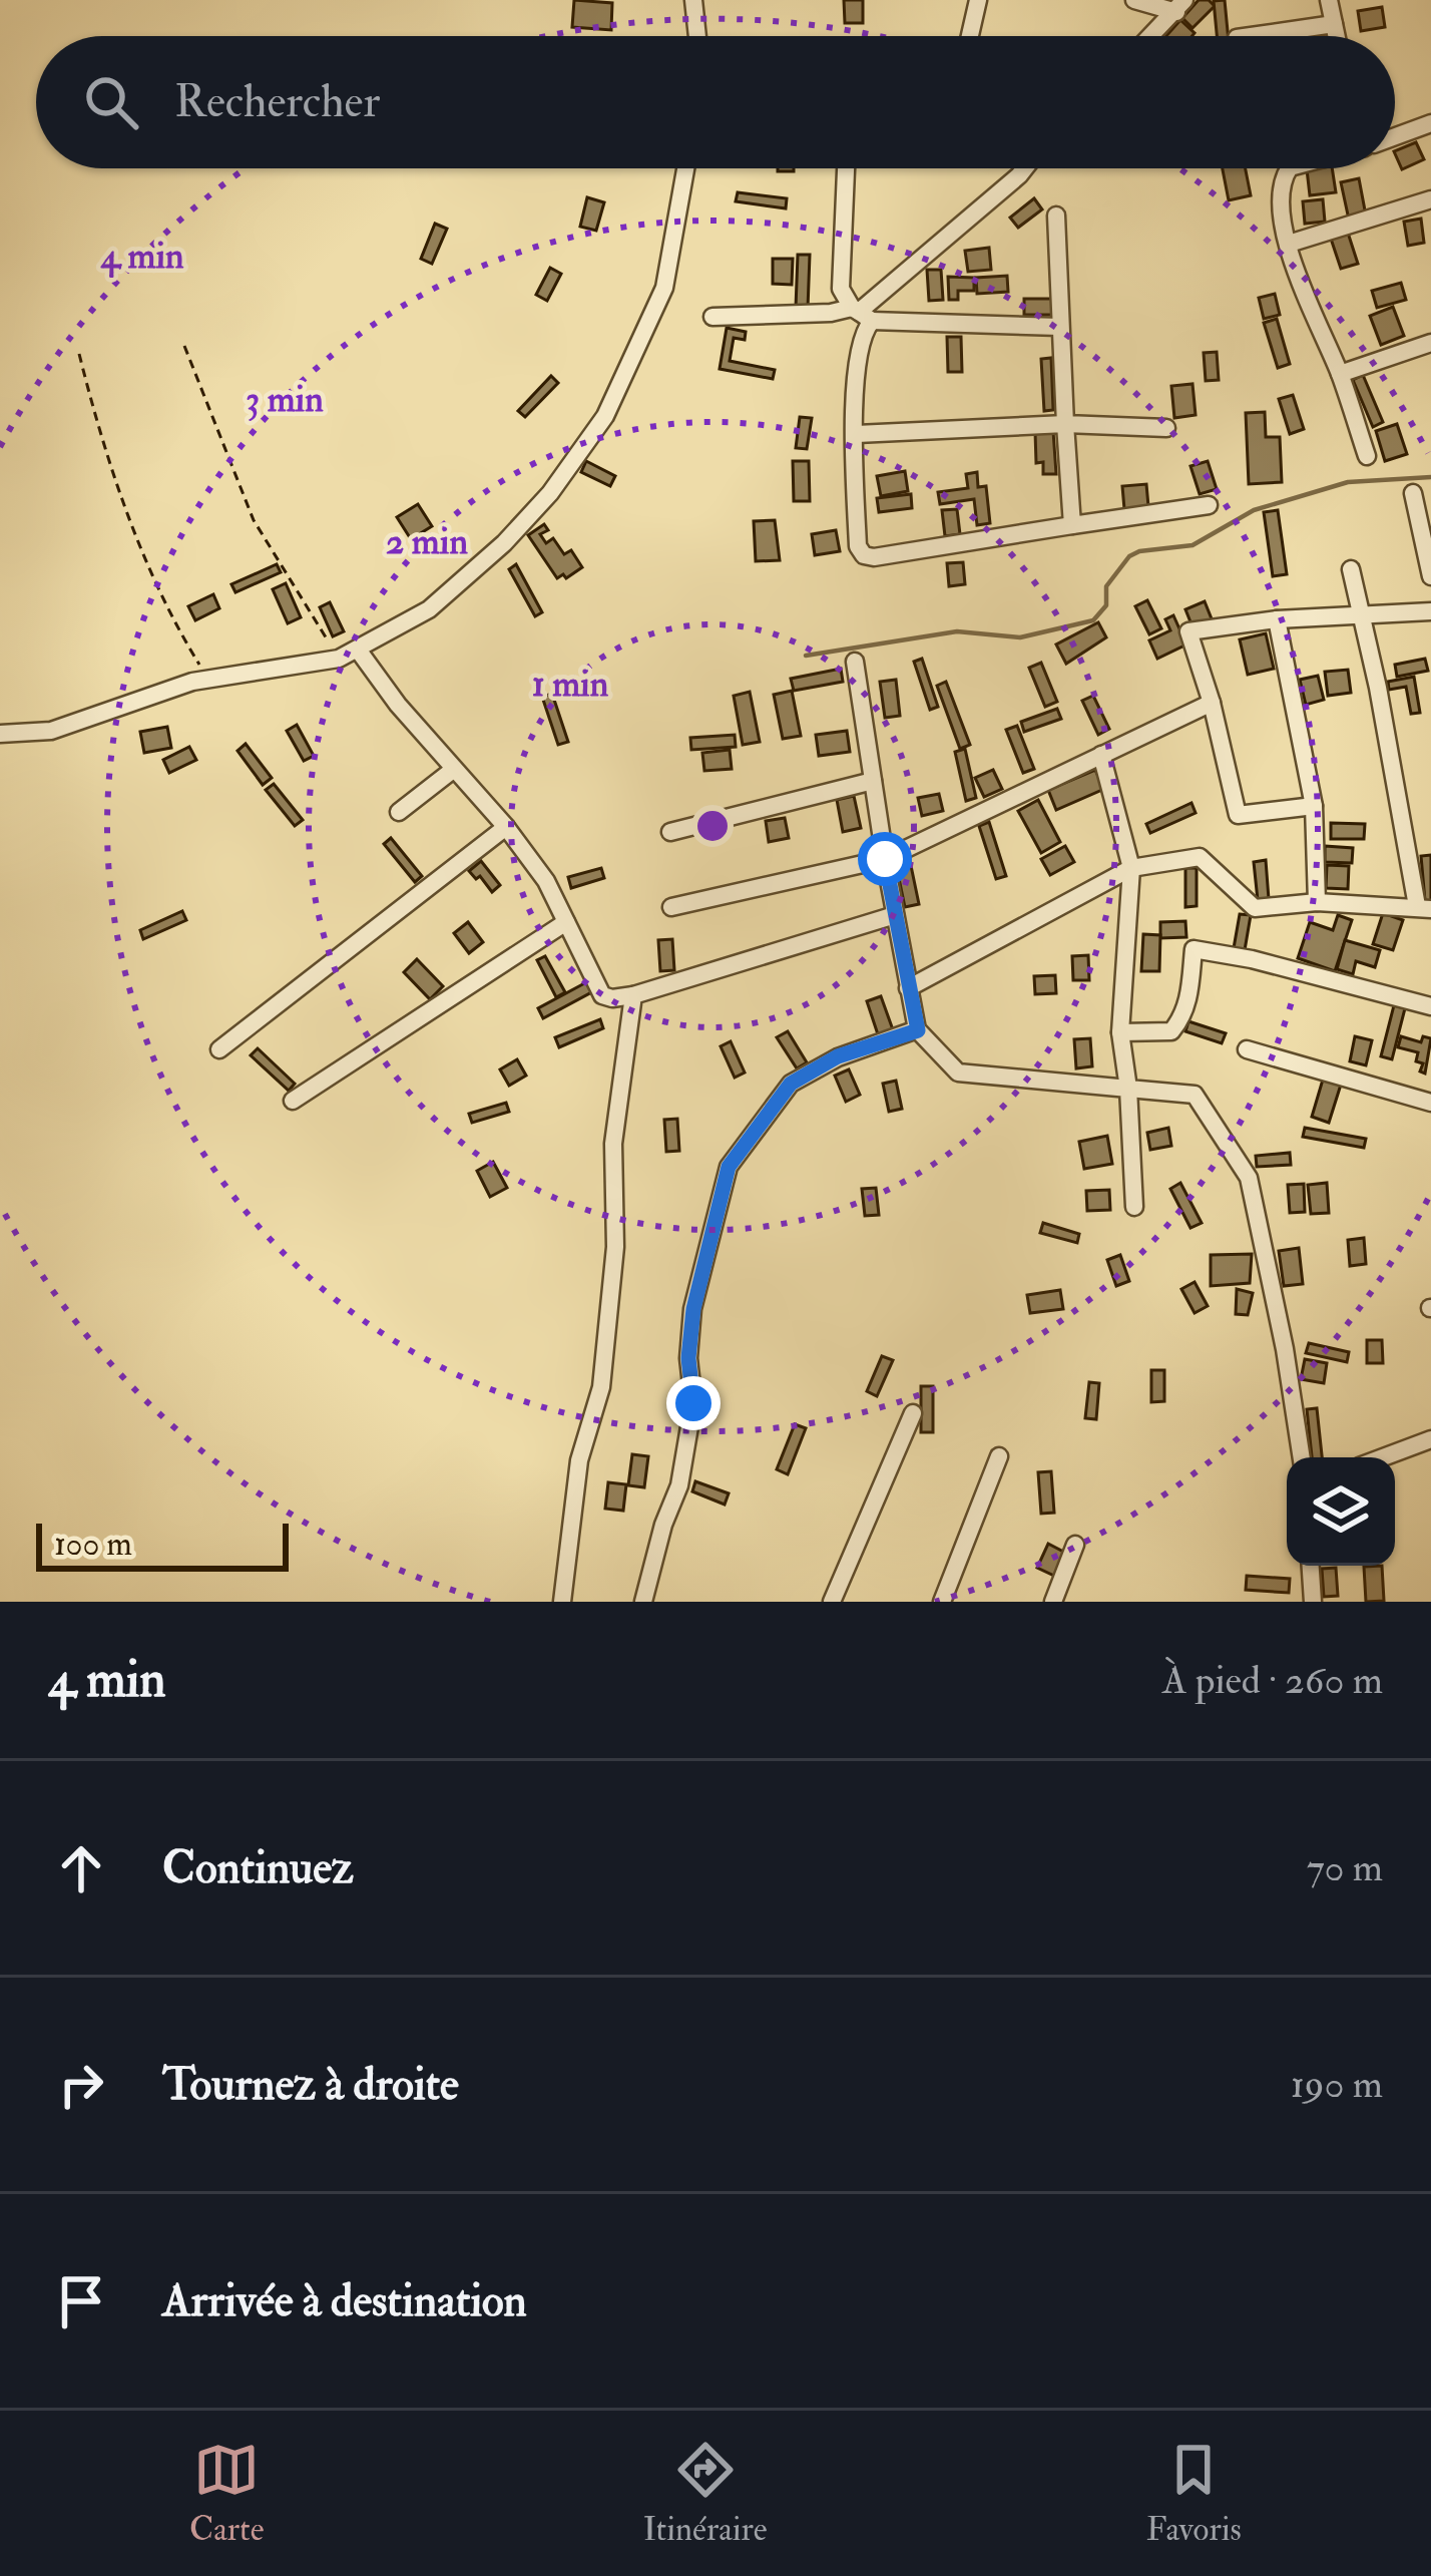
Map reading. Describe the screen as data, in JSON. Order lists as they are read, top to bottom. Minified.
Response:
{"scale_bar":"100 m","page":{"search":"Rechercher","scale":"100 m","heading":["4 min","À pied · 260 m"],"list":[["Continuez","70 m"],["Tournez à droite","190 m"],"Arrivée à destination"],"nav":["Carte","Itinéraire","Favoris"]},"rings":["4 min","3 min","2 min","1 min"]}
